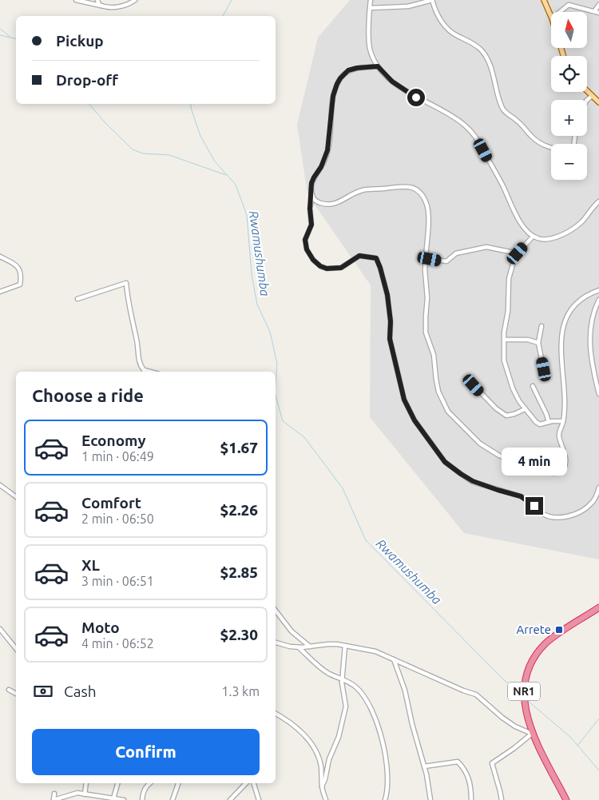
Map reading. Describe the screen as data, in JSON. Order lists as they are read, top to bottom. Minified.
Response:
{"streets":{"highway":["NR1"]},"water":["Rwamushumba"],"places":{"transit":["Arrete"]},"north":"top","page":{"map_buttons":["+","−"],"banner":["Pickup","Drop-off"],"heading":"Choose a ride","list":[{"name":"Economy","note":"1 min · 06:49","value":"$1.67"},{"name":"Comfort","note":"2 min · 06:50","value":"$2.26"},{"name":"XL","note":"3 min · 06:51","value":"$2.85"},{"name":"Moto","note":"4 min · 06:52","value":"$2.30"}],"bubble":"4 min","pay":["Cash","1.3 km"],"buttons":"Confirm"}}
